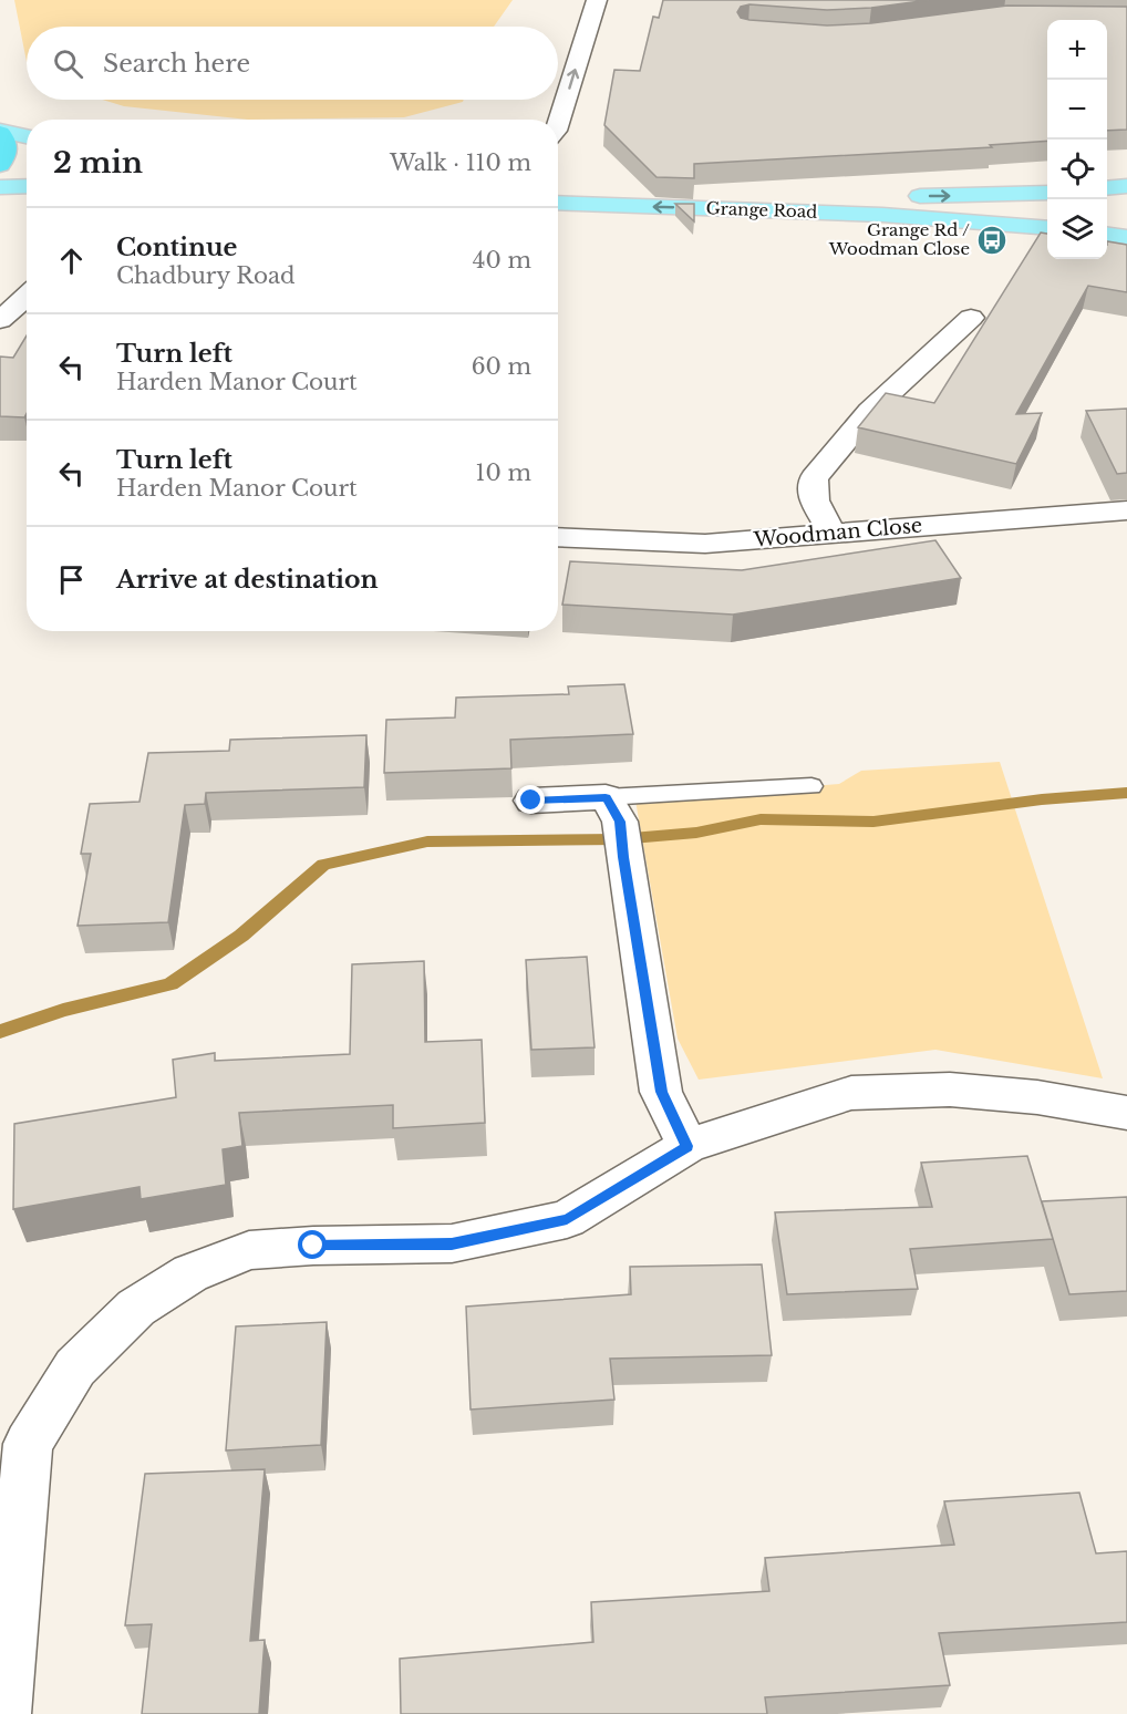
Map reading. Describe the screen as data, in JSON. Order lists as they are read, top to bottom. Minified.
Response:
{"streets":{"main road":["Grange Road"],"street":["Woodman Close"]},"places":{"bus stop":["Grange Rd / Woodman Close"]},"page":{"map_buttons":["+","−"],"search":"Search here","heading":["2 min","Walk · 110 m"],"list":[["Continue","Chadbury Road","40 m"],["Turn left","Harden Manor Court","60 m"],["Turn left","Harden Manor Court","10 m"],"Arrive at destination"]}}
